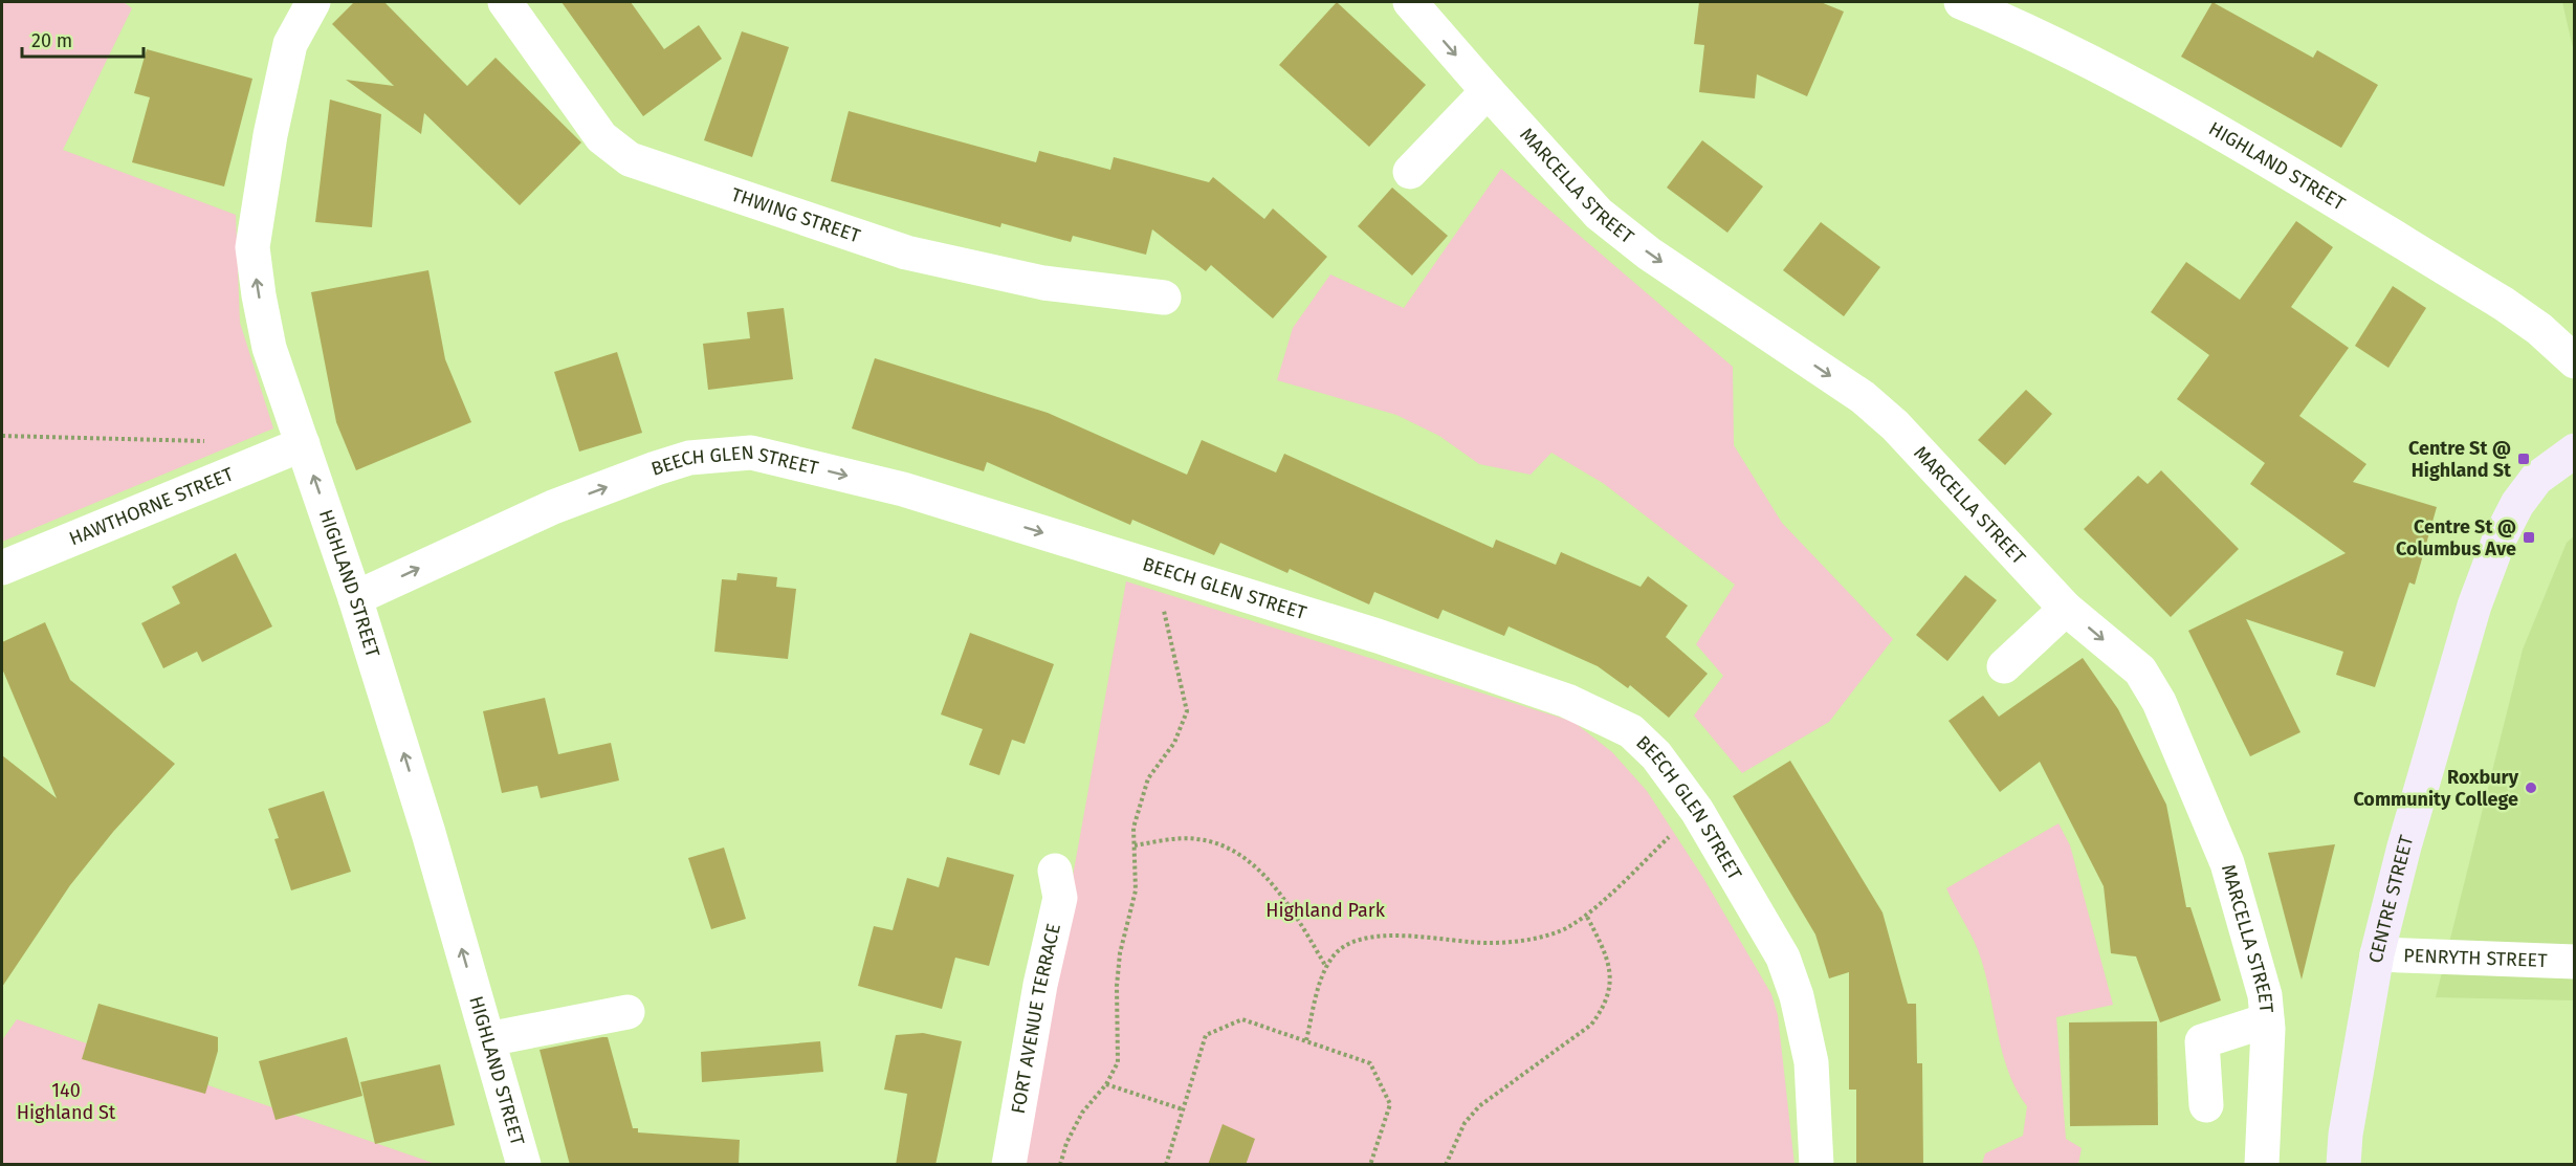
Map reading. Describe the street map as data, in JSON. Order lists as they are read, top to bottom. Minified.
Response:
{"streets":{"main road":["CENTRE STREET"],"street":["HIGHLAND STREET","MARCELLA STREET","THWING STREET","BEECH GLEN STREET","HAWTHORNE STREET","PENRYTH STREET","FORT AVENUE TERRACE"]},"crossings":[["HIGHLAND STREET","BEECH GLEN STREET"],["HIGHLAND STREET","HAWTHORNE STREET"],["CENTRE STREET","PENRYTH STREET"]],"one_way":["HIGHLAND STREET","MARCELLA STREET","BEECH GLEN STREET"],"parks":["Highland Park","140 Highland St"],"places":{"transit":["Centre St @ Highland St","Centre St @ Columbus Ave"],"other":["Roxbury Community College"]},"scale_bar":"20 m"}
